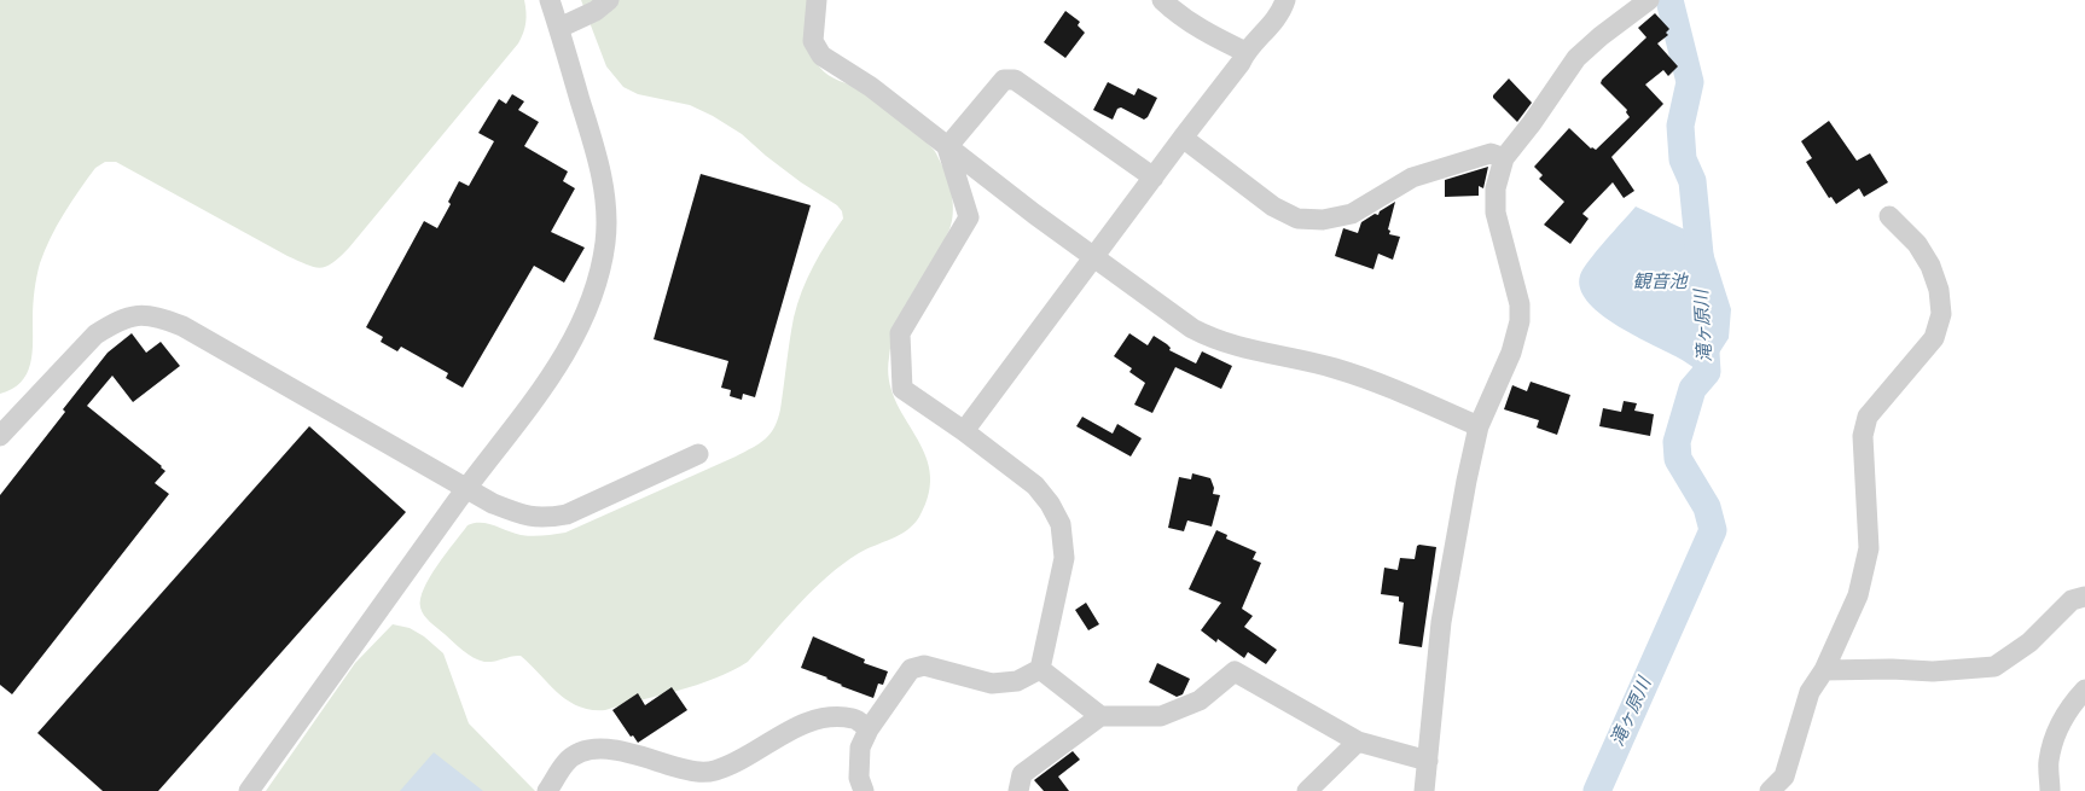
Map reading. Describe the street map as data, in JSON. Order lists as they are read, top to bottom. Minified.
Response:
{"water":["観音池","滝ヶ原川"]}
